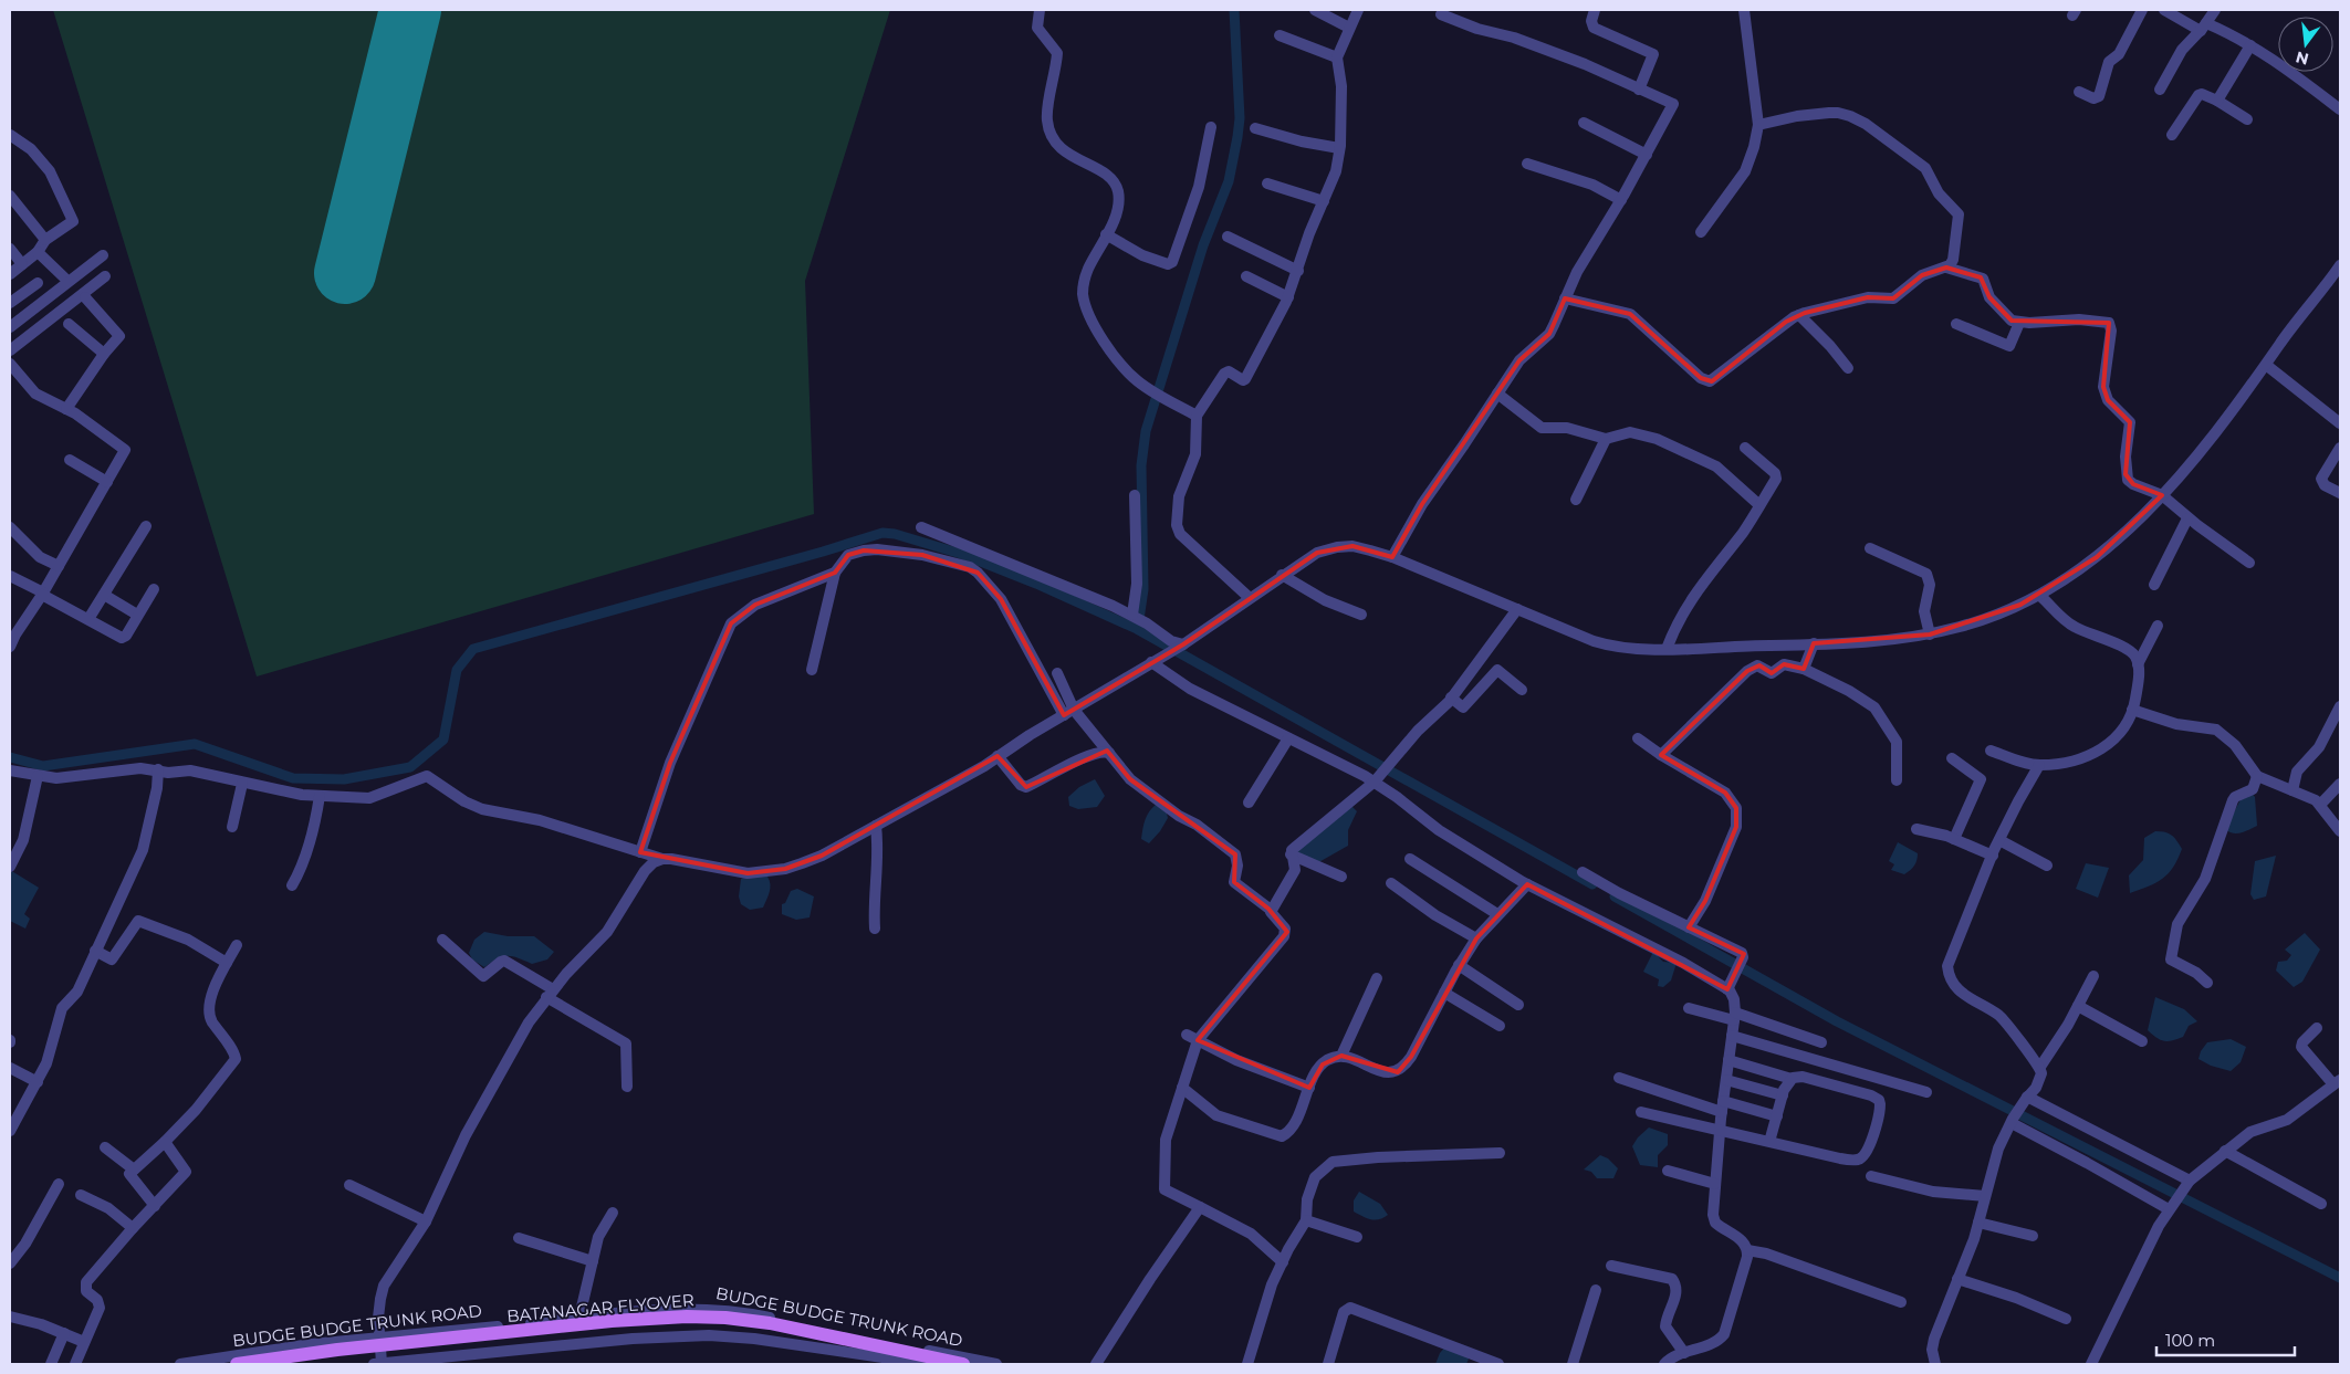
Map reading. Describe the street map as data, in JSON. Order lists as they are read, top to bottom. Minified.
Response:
{"streets":{"main road":["BATANAGAR FLYOVER"],"street":["BUDGE BUDGE TRUNK ROAD"]},"scale_bar":"100 m","north":"bottom"}
